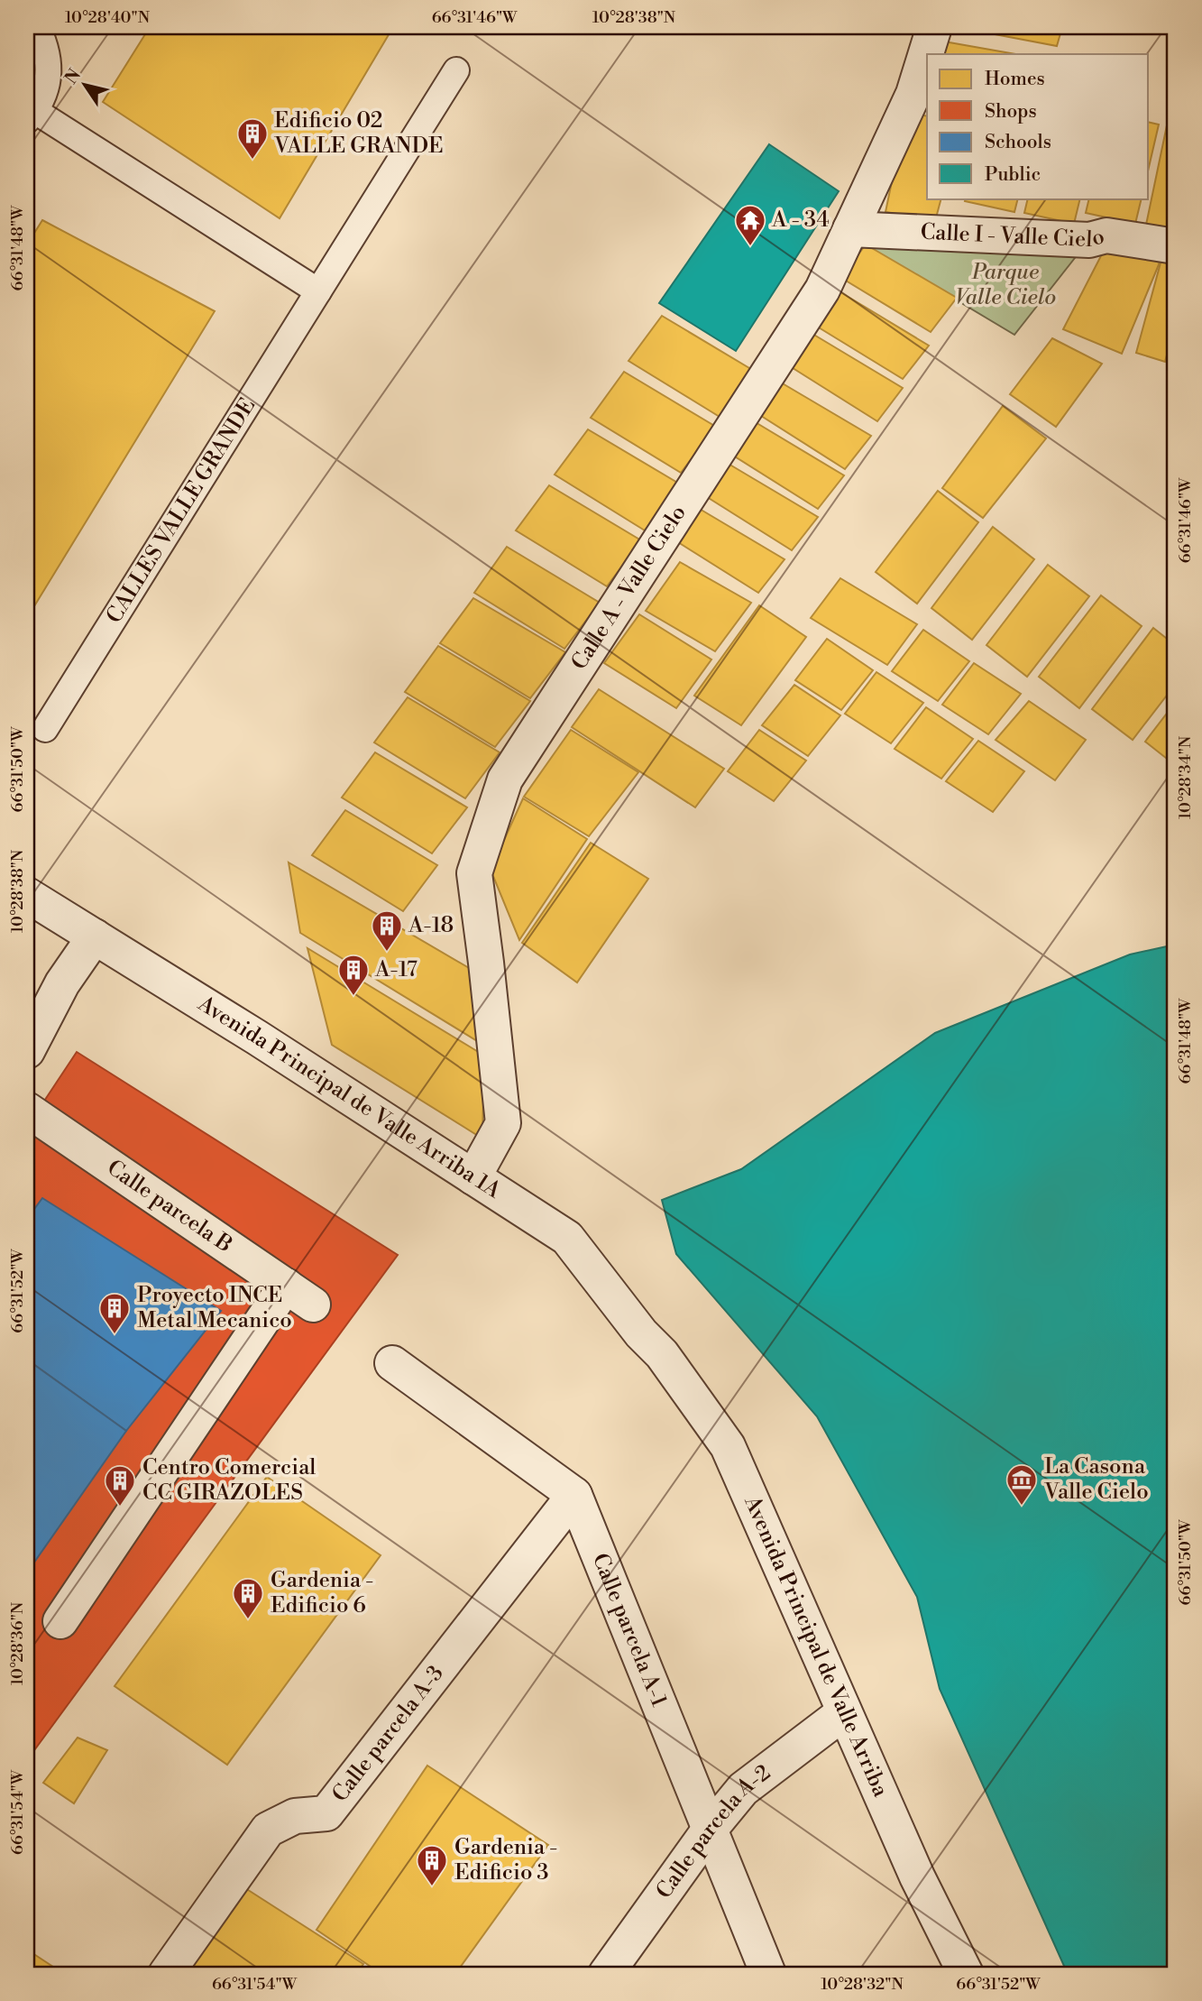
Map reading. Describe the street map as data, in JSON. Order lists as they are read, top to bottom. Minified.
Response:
{"streets":{"street":["Calle I - Valle Cielo","Calle A - Valle Cielo","Avenida Principal de Valle Arriba 1A","Calle parcela B","Calle parcela A-1","Avenida Principal de Valle Arriba","Calle parcela A-3","Calle parcela A-2"],"lane":["CALLES VALLE GRANDE"]},"crossings":[["Calle I - Valle Cielo","Calle A - Valle Cielo"],["Calle A - Valle Cielo","Avenida Principal de Valle Arriba 1A"],["Avenida Principal de Valle Arriba 1A","Avenida Principal de Valle Arriba"],["Calle parcela A-1","Calle parcela A-3"],["Calle parcela A-1","Calle parcela A-2"],["Avenida Principal de Valle Arriba","Calle parcela A-2"]],"parks":["Parque Valle Cielo"],"places":{"building":["Edificio 02 VALLE GRANDE","A-18","A-17","Proyecto INCE Metal Mecanico","Centro Comercial CC GIRAZOLES","Gardenia - Edificio 6","Gardenia - Edificio 3"],"temple":["A - 34"],"museum":["La Casona Valle Cielo"]},"legend":["Homes","Shops","Schools","Public"],"north":"top left","coordinates":["10°28'40\"N","66°31'46\"W","10°28'38\"N","66°31'48\"W","66°31'50\"W","10°28'34\"N","66°31'52\"W","10°28'36\"N","66°31'54\"W","10°28'32\"N"]}
